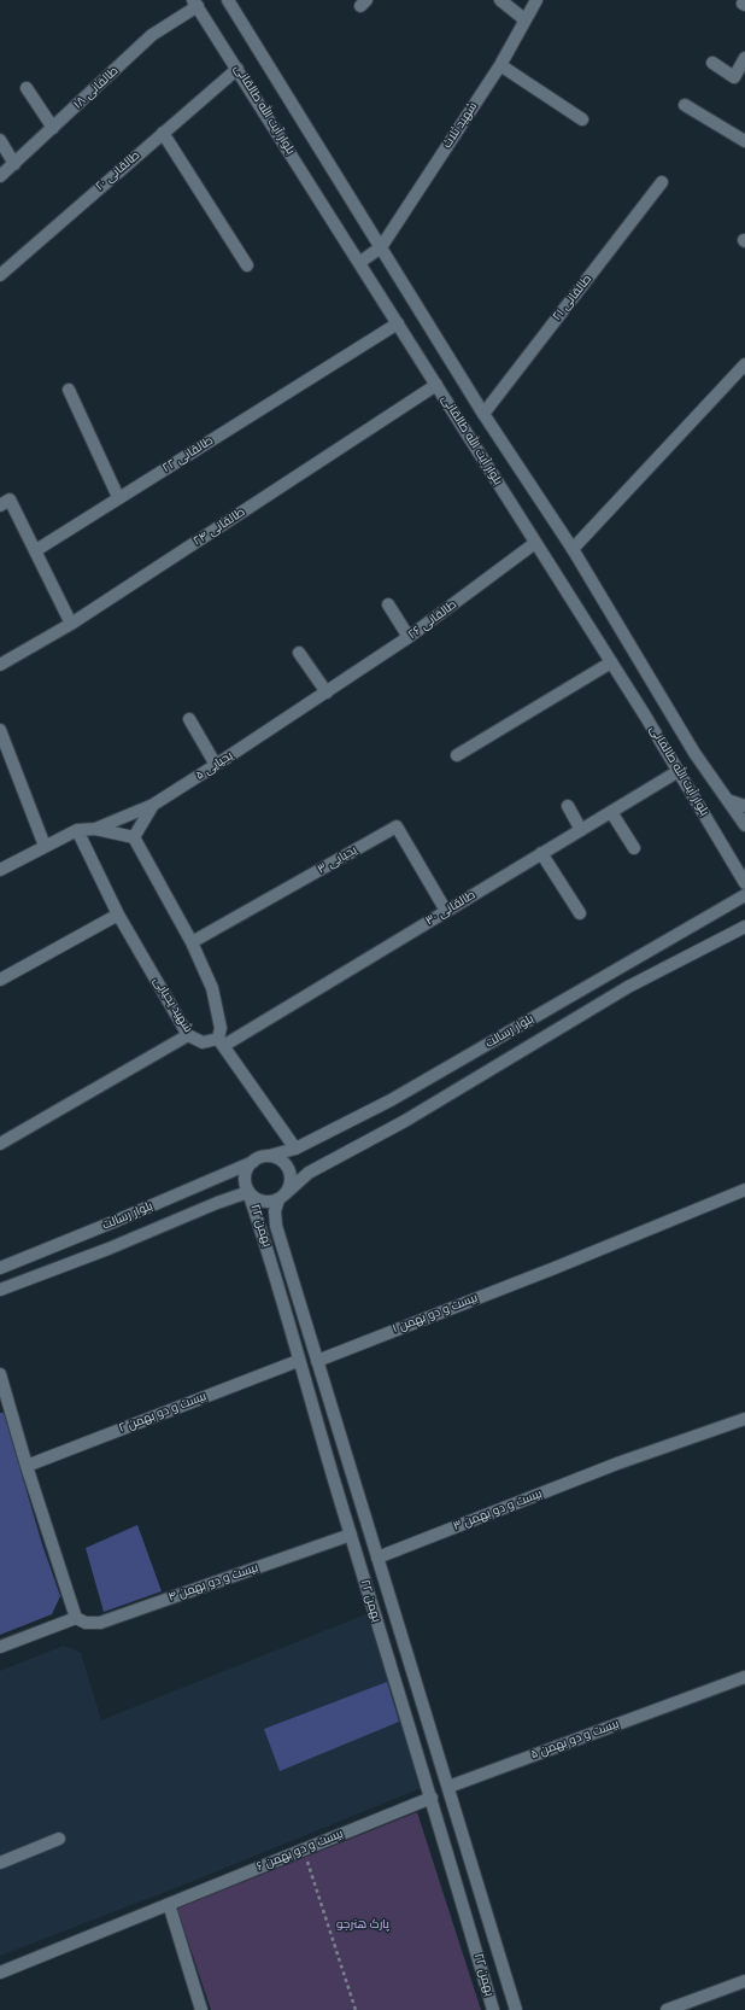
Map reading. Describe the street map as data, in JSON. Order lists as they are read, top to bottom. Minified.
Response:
{"streets":{"street":["طالقانی ۱۸","بلوار آیت الله طالقانی","شهید ثلاث","طالقانی ۲۰","طالقانی ۲۱","طالقانی ۲۲","طالقانی ۲۴","طالقانی ۲۶","یحیایی ۵","یحیایی ۳","طالقانی ۳۰","شهید یحیایی","بلوار رسالت","۲۲ بهمن","بیست و دو بهمن ۱","بیست و دو بهمن ۲","بیست و دو بهمن ۳","بیست و دو بهمن ۴","بیست و دو بهمن ۵","بیست و دو بهمن ۶"]},"crossings":[["طالقانی ۱۸","بلوار آیت الله طالقانی"],["بلوار آیت الله طالقانی","شهید ثلاث"],["بلوار آیت الله طالقانی","طالقانی ۲۰"],["بلوار آیت الله طالقانی","طالقانی ۲۱"],["بلوار آیت الله طالقانی","طالقانی ۲۲"],["بلوار آیت الله طالقانی","طالقانی ۲۴"],["بلوار آیت الله طالقانی","طالقانی ۲۶"],["بلوار آیت الله طالقانی","طالقانی ۳۰"],["طالقانی ۲۶","یحیایی ۵"],["یحیایی ۳","طالقانی ۳۰"],["طالقانی ۳۰","شهید یحیایی"],["بلوار رسالت","۲۲ بهمن"],["۲۲ بهمن","بیست و دو بهمن ۱"],["۲۲ بهمن","بیست و دو بهمن ۲"],["۲۲ بهمن","بیست و دو بهمن ۳"],["۲۲ بهمن","بیست و دو بهمن ۴"],["۲۲ بهمن","بیست و دو بهمن ۵"],["۲۲ بهمن","بیست و دو بهمن ۶"]],"parks":["پارک هنرجو"]}
